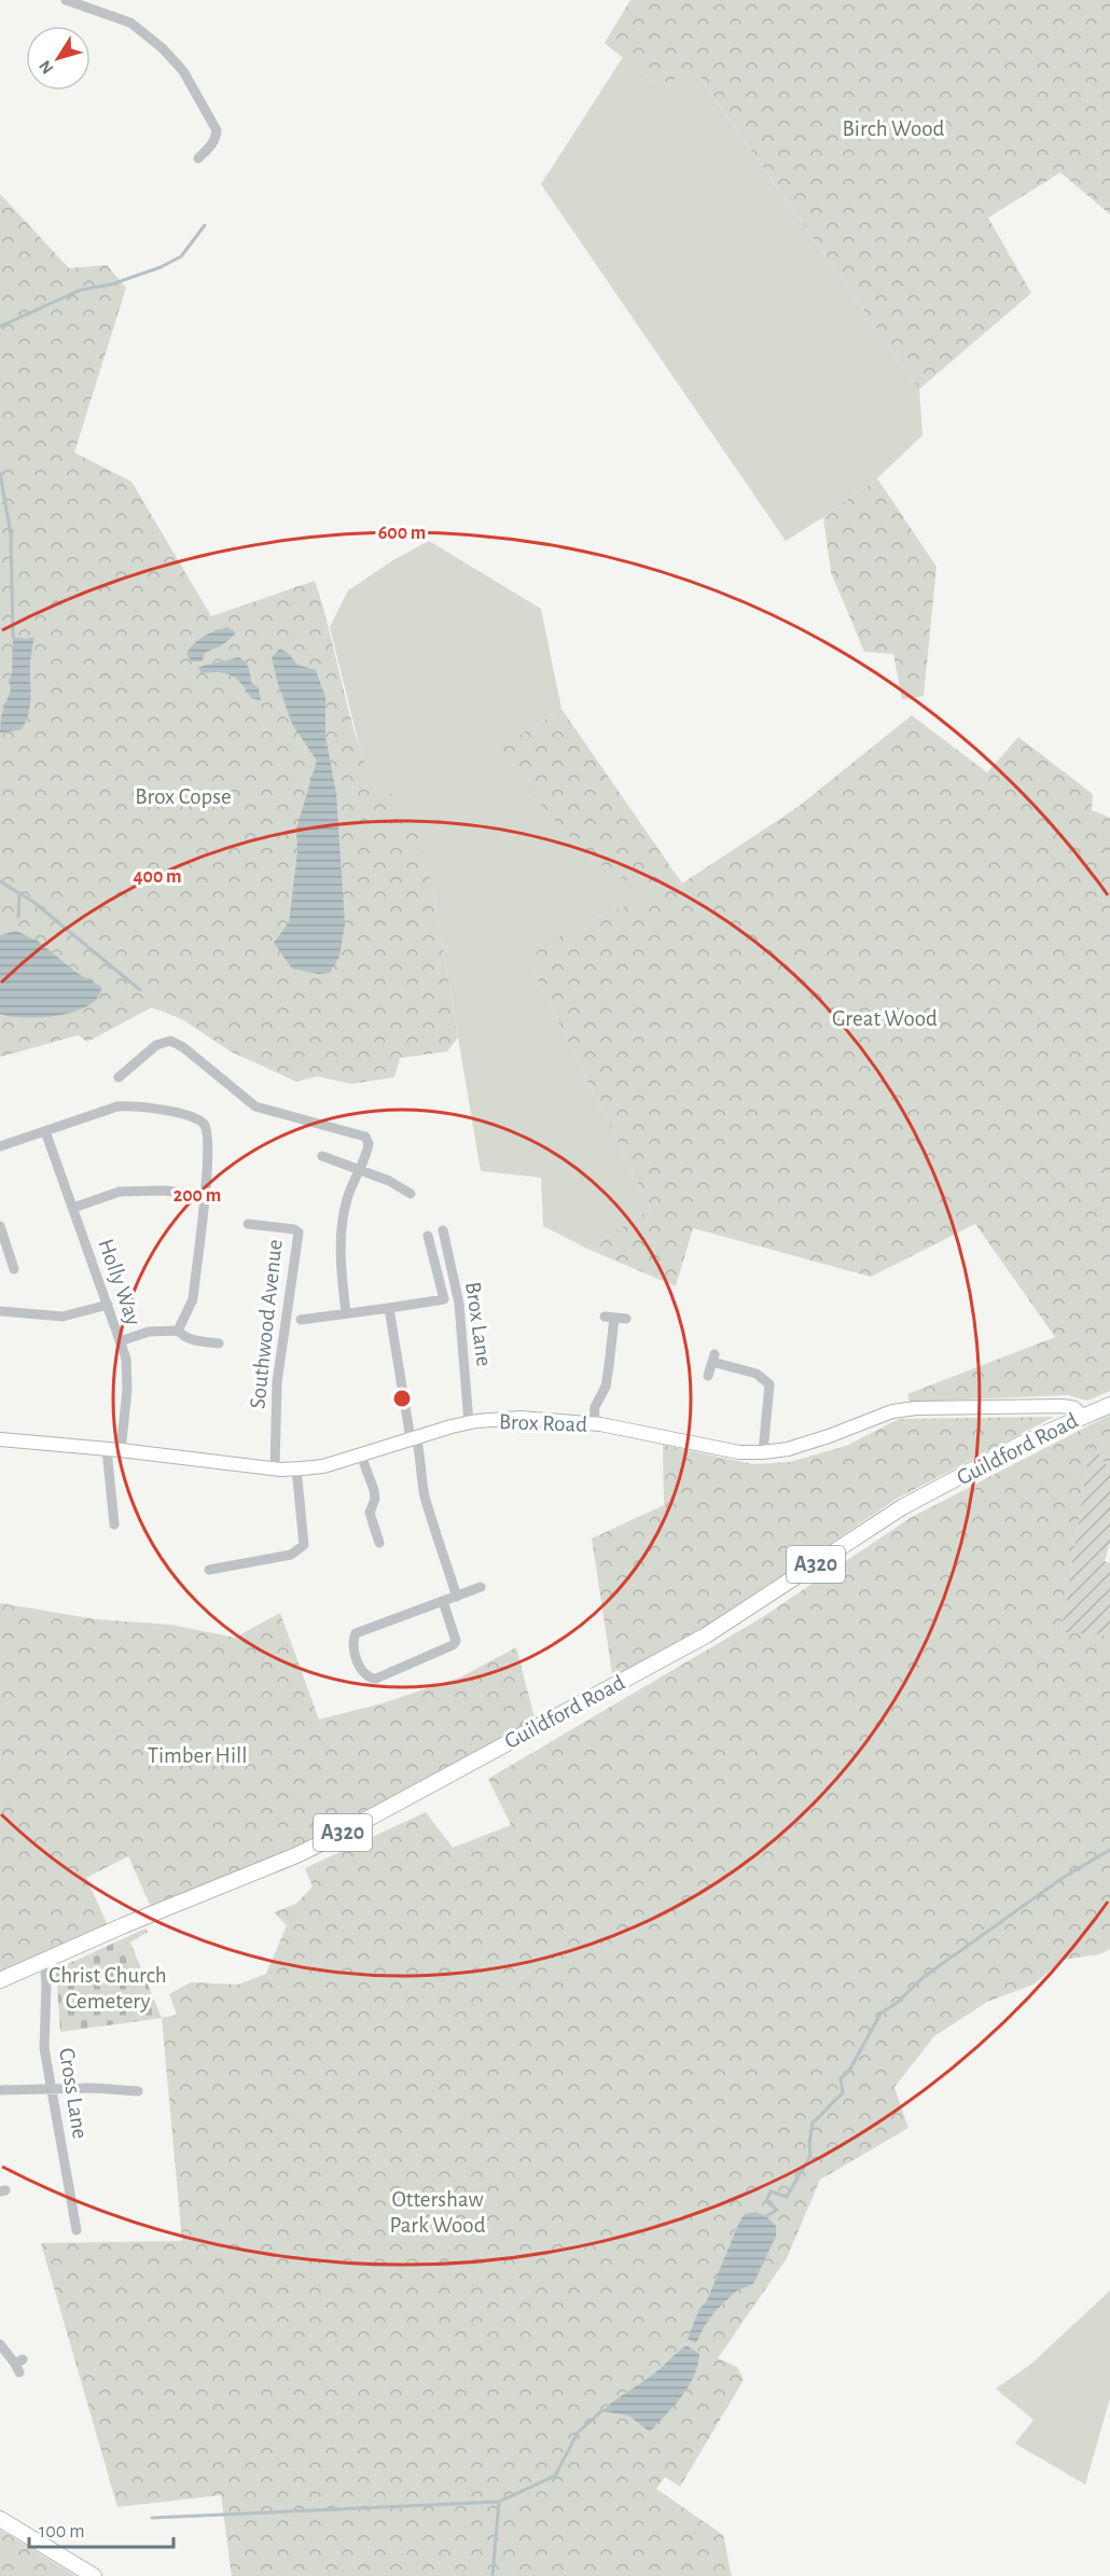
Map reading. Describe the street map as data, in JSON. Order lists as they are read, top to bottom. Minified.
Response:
{"streets":{"main road":["Guildford Road","A320"],"street":["Holly Way","Southwood Avenue","Brox Lane","Brox Road","Cross Lane"]},"crossings":[["Holly Way","Brox Road"],["Southwood Avenue","Brox Road"],["Brox Lane","Brox Road"],["Brox Road","Guildford Road"],["Guildford Road","Cross Lane"]],"parks":["Birch Wood","Brox Copse","Great Wood","Timber Hill","Christ Church Cemetery","Ottershaw Park Wood"],"scale_bar":"100 m","north":"bottom left","rings":["600 m","400 m","200 m"]}
